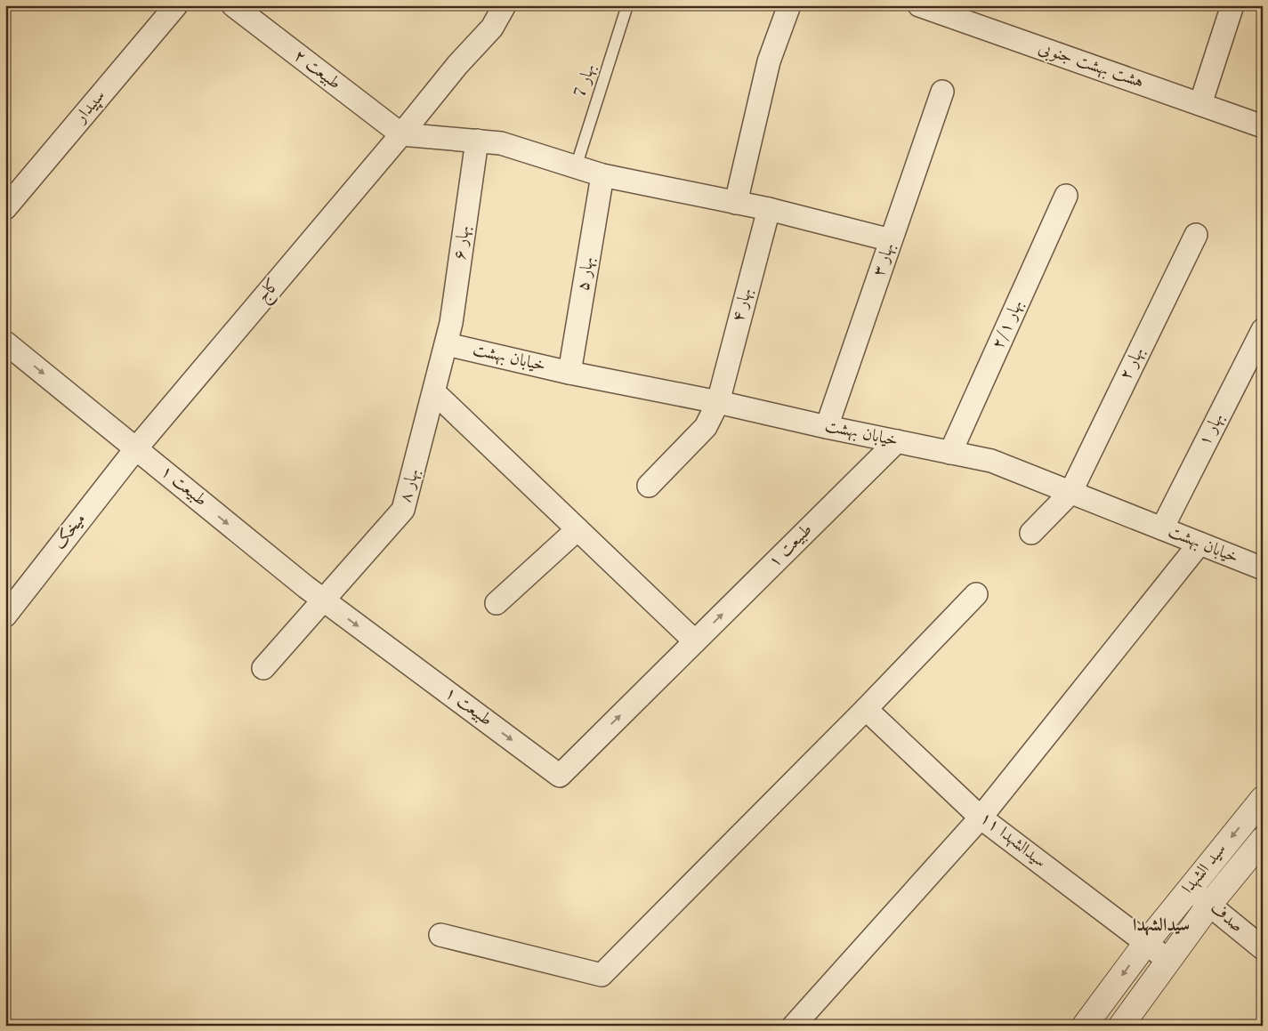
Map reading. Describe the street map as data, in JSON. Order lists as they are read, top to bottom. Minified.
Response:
{"streets":{"street":["هشت بهشت جنوبی","طبیعت ۲","سپیدار","بهار ۶","بهار ۳","بهار ۵","کاج","بهار ۴","بهار ۲/۱","خیابان بهشت","بهار ۲","بهار ۱","بهار ۸","طبیعت ۱","میخک","سیدالشهدا ۱۱","سید الشهدا","صدف"],"lane":["بهار 7"]},"crossings":[["طبیعت ۲","کاج"],["بهار ۶","خیابان بهشت"],["بهار ۶","بهار ۸"],["بهار ۳","خیابان بهشت"],["بهار ۵","خیابان بهشت"],["کاج","طبیعت ۱"],["کاج","میخک"],["بهار ۴","خیابان بهشت"],["بهار ۲/۱","خیابان بهشت"],["خیابان بهشت","بهار ۲"],["خیابان بهشت","بهار ۱"],["خیابان بهشت","بهار ۸"],["خیابان بهشت","طبیعت ۱"],["بهار ۸","طبیعت ۱"],["طبیعت ۱","میخک"],["سیدالشهدا ۱۱","سید الشهدا"],["سید الشهدا","صدف"]],"districts":["سیدالشهدا"]}
